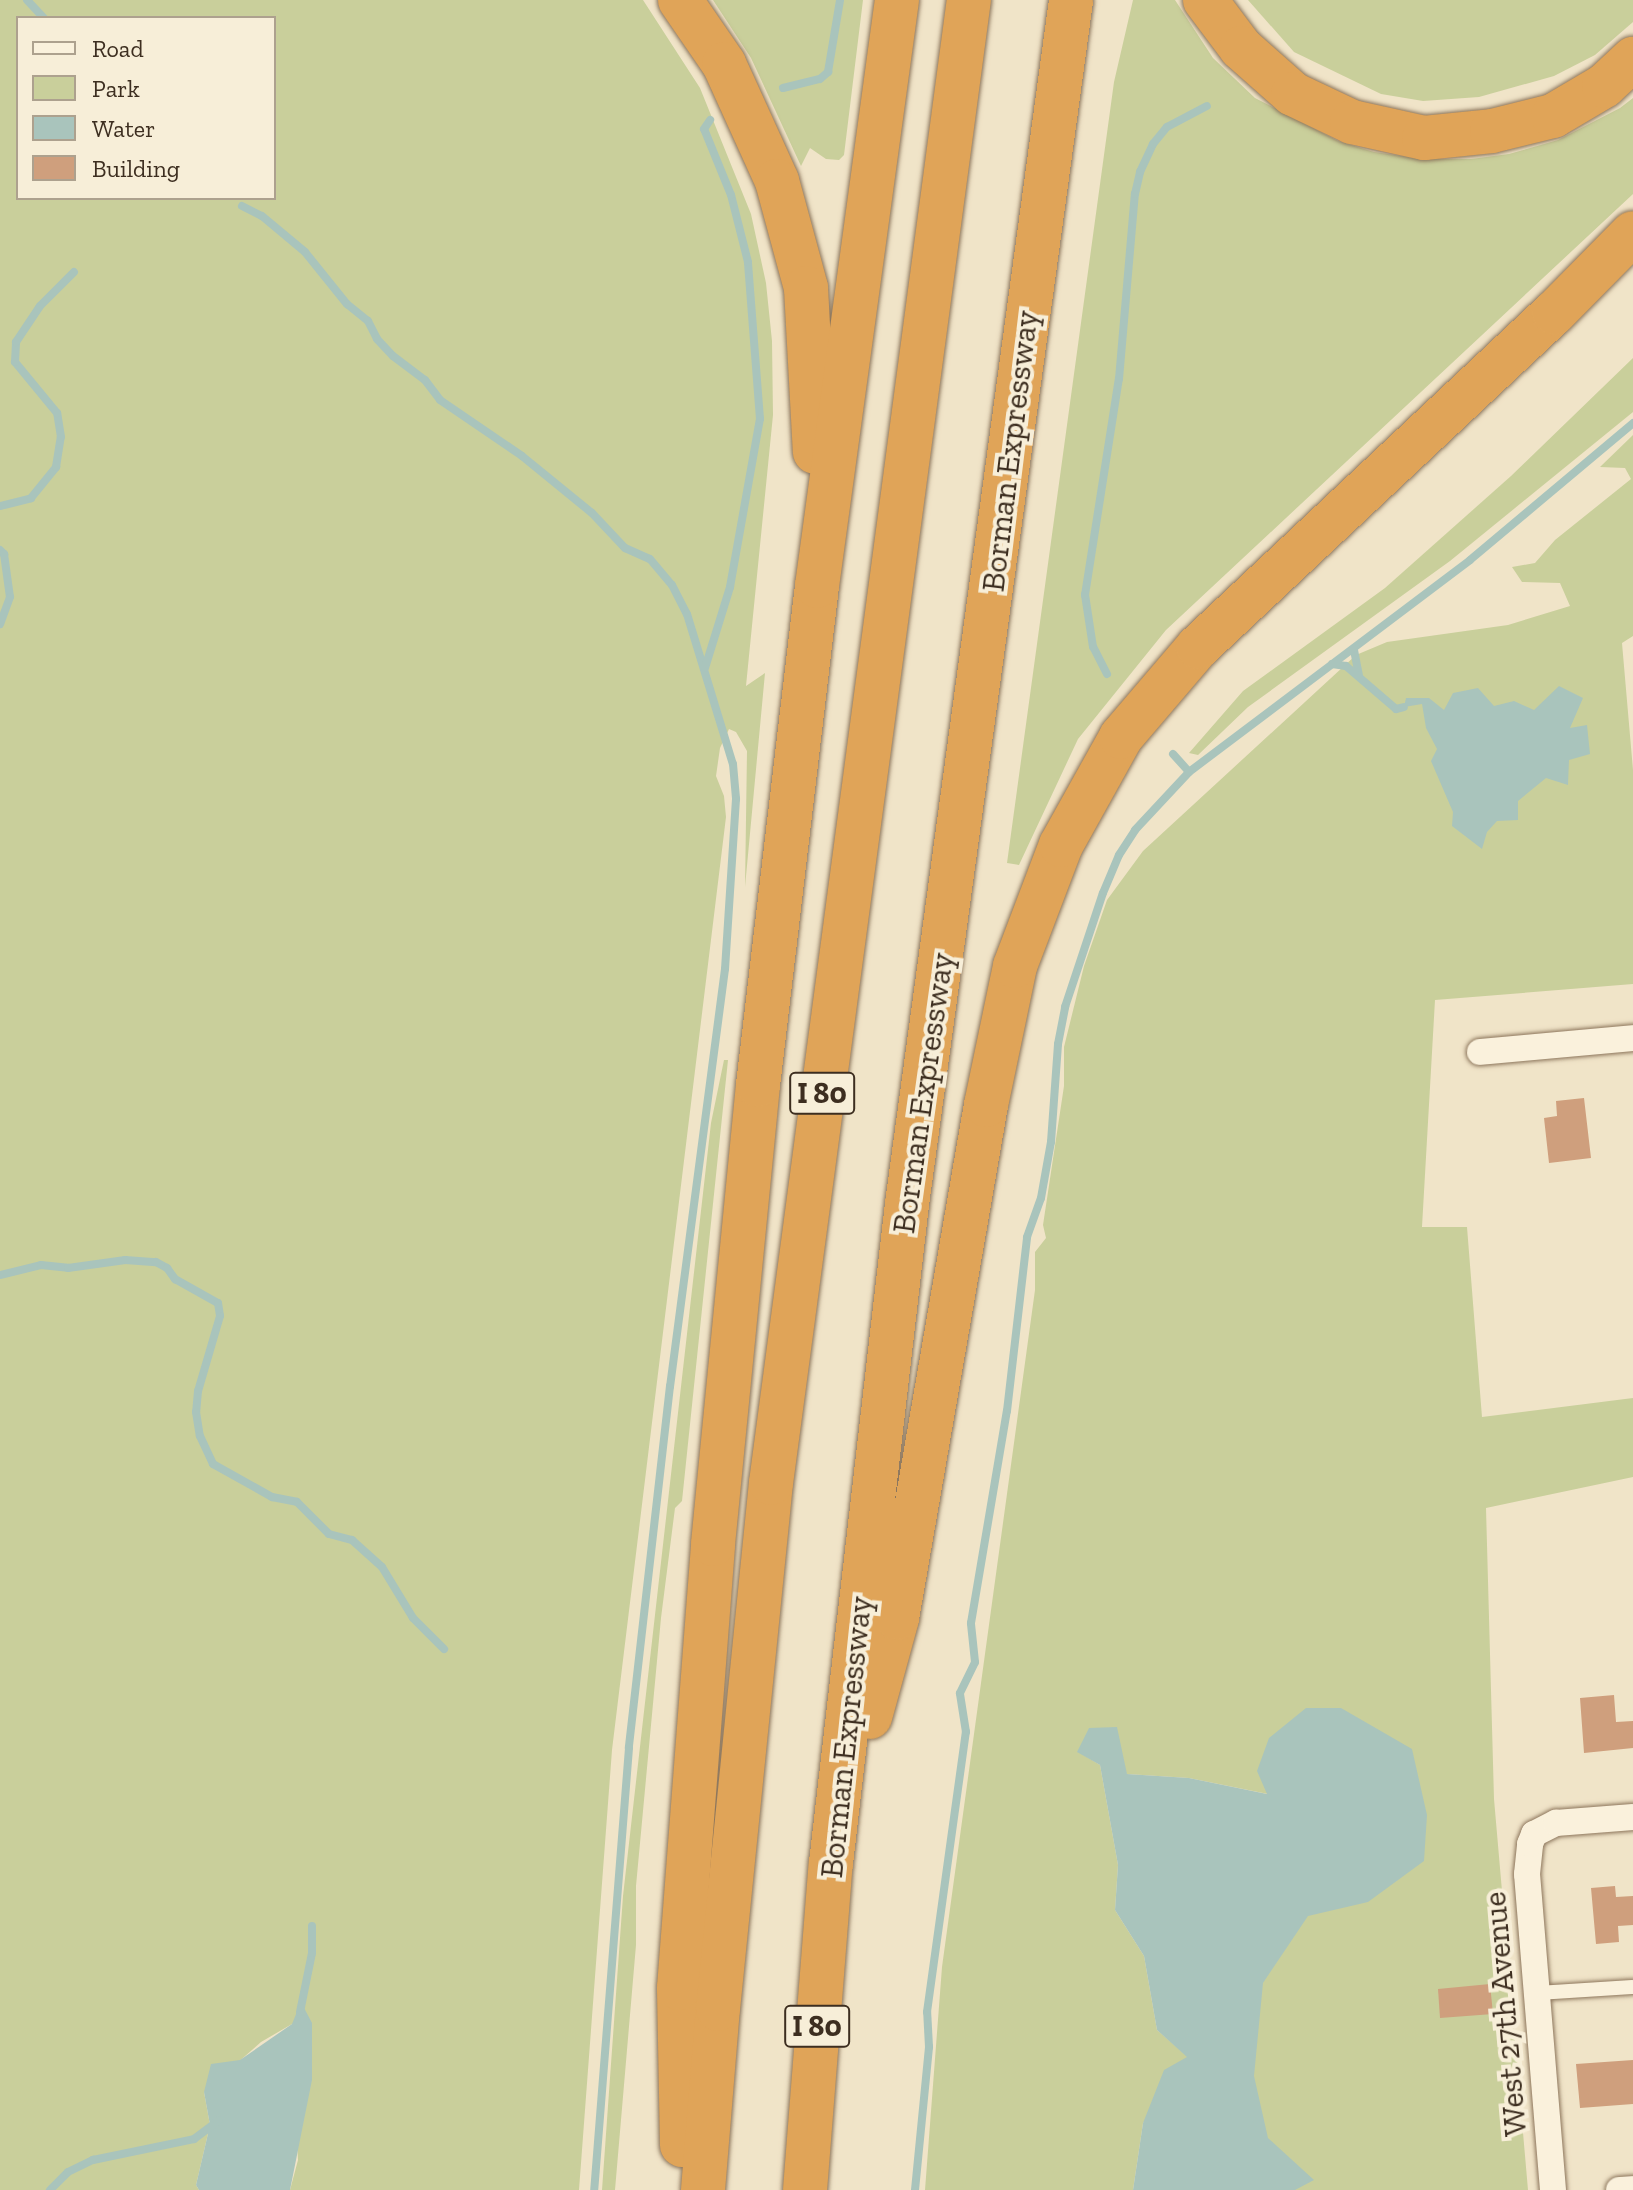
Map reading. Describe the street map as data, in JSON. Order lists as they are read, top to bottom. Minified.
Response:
{"streets":{"highway":["Borman Expressway","I 80"],"street":["West 27th Avenue"]},"legend":["Road","Park","Water","Building"]}
